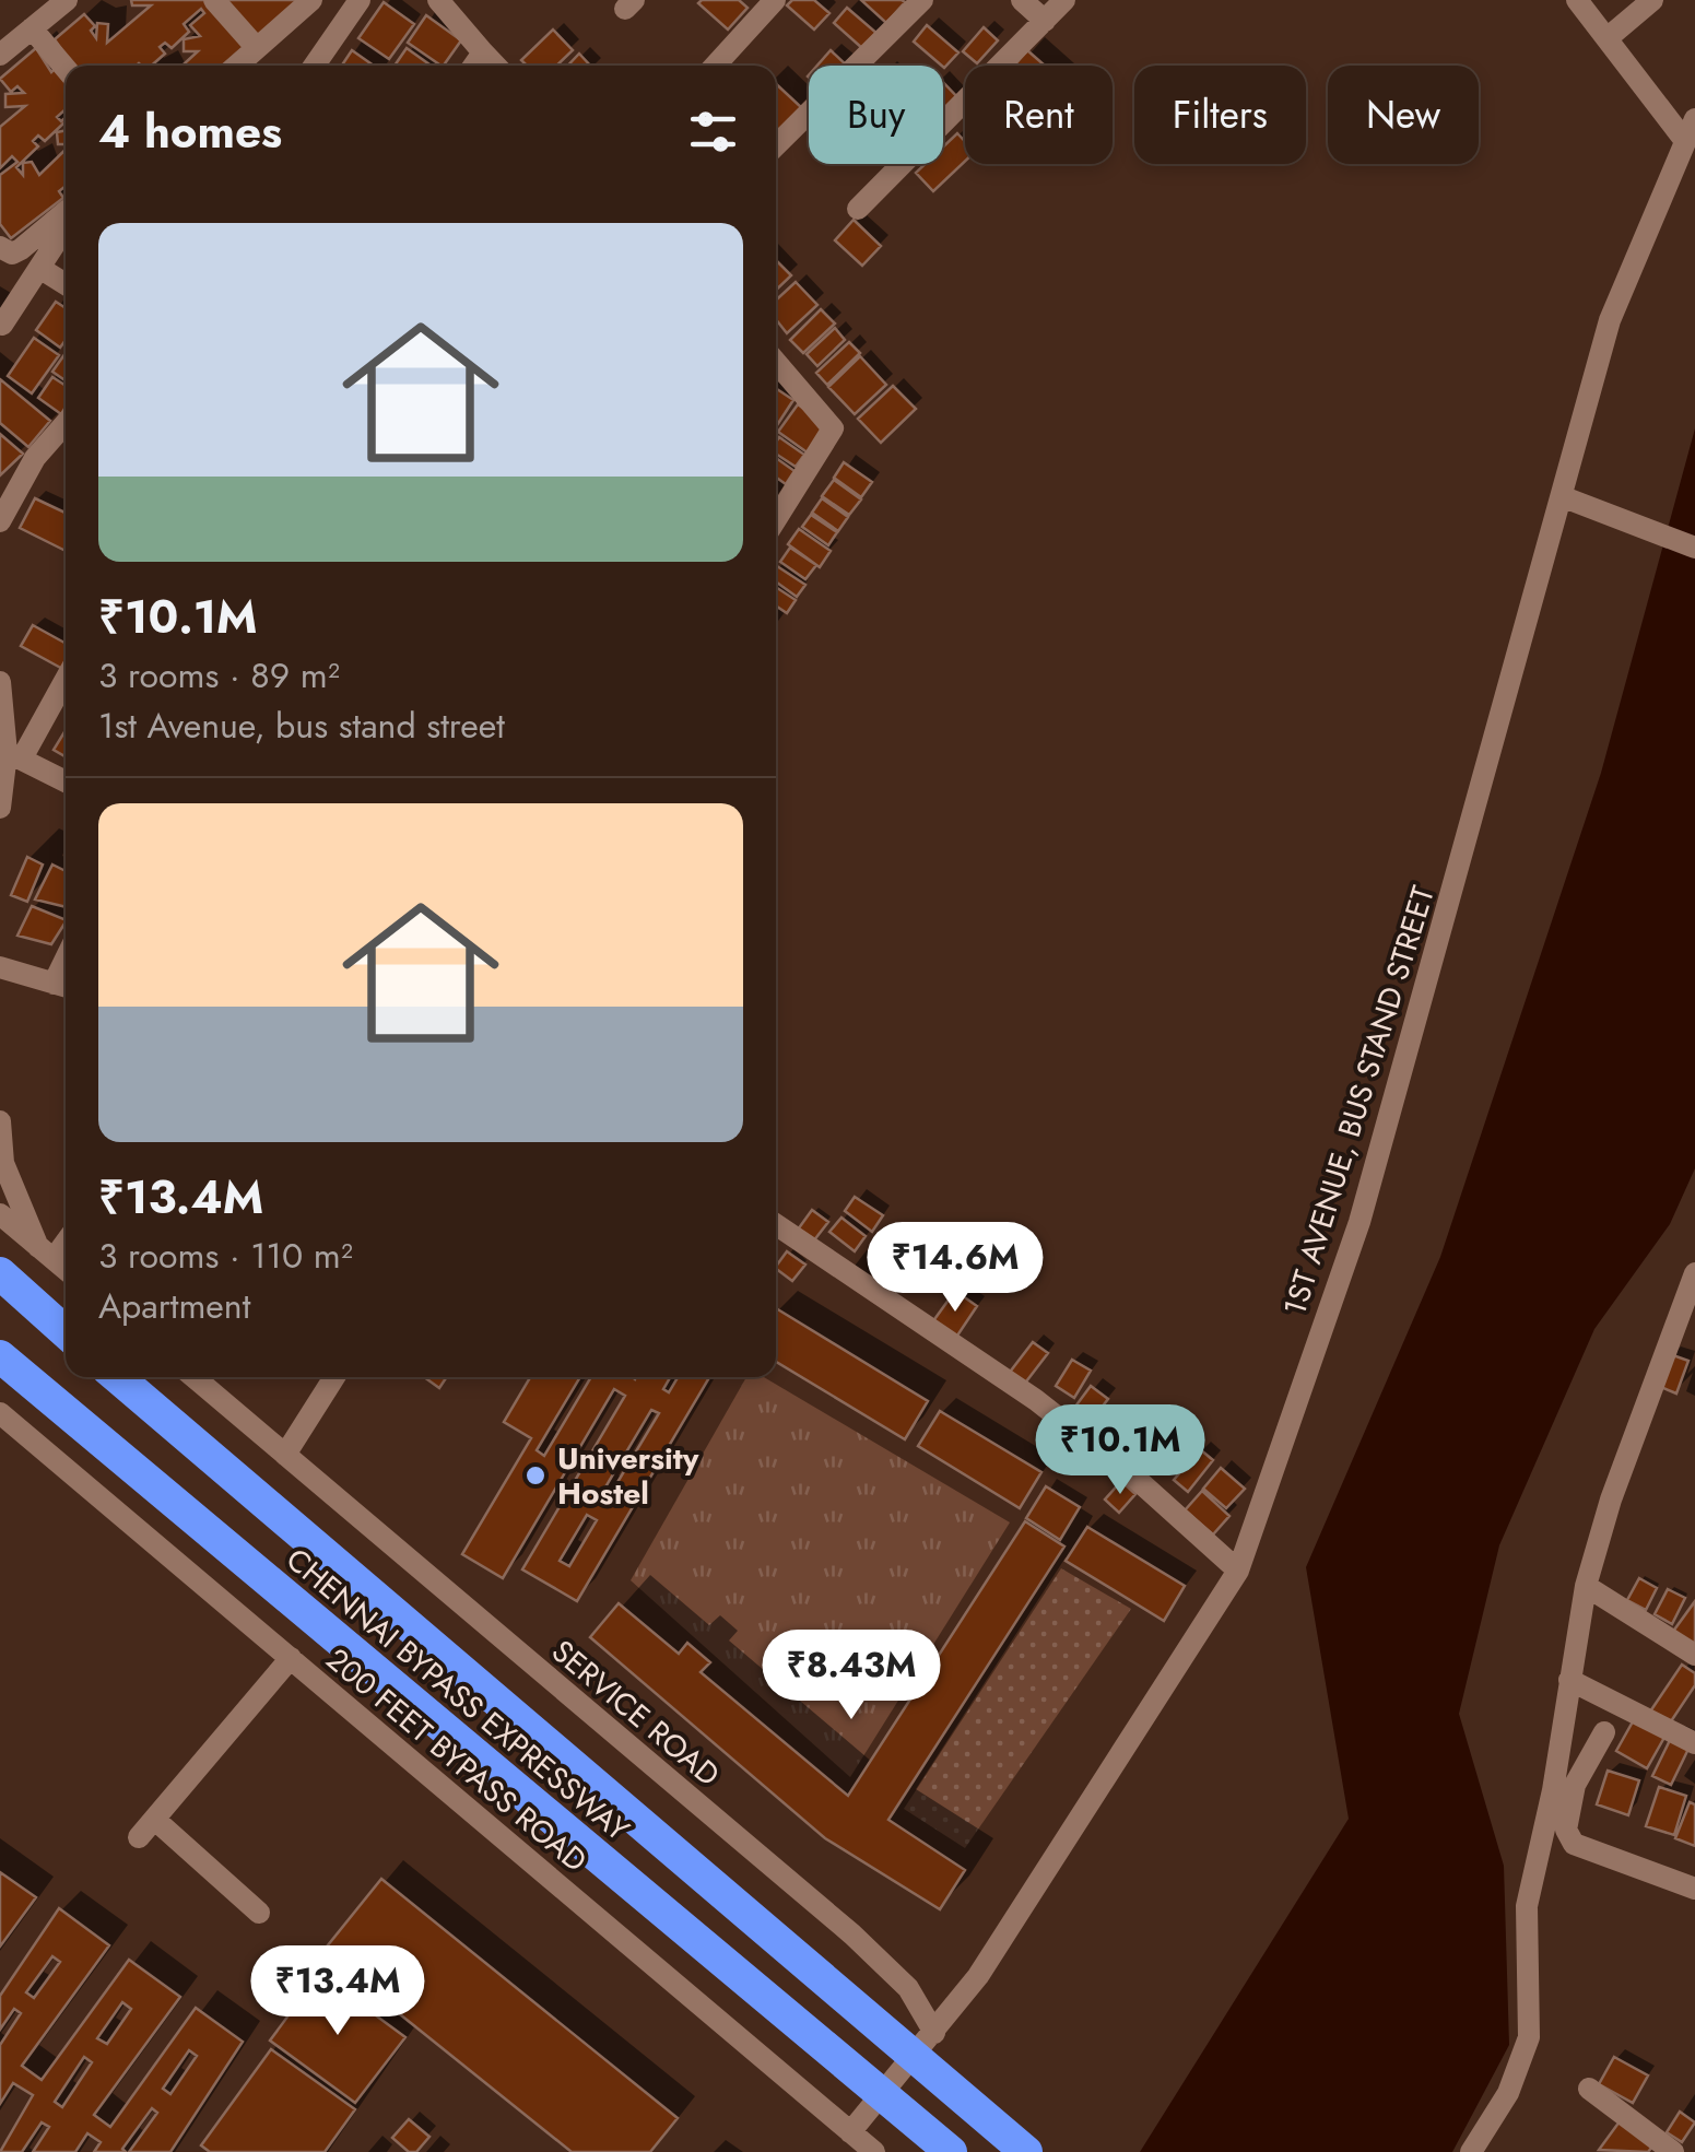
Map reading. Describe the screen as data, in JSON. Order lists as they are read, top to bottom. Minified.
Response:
{"streets":{"highway":["CHENNAI BYPASS EXPRESSWAY"],"street":["1ST AVENUE, BUS STAND STREET","SERVICE ROAD","200 FEET BYPASS ROAD"]},"crossings":[["1ST AVENUE, BUS STAND STREET","SERVICE ROAD"]],"places":["University Hostel"],"page":{"chip":["Buy","Rent","Filters","New"],"heading":"4 homes","list":[{"name":"₹10.1M","note":"3 rooms · 89 m² · 1st Avenue, bus stand street"},{"name":"₹13.4M","note":"3 rooms · 110 m² · Apartment"}],"price":["₹14.6M","₹10.1M","₹8.43M","₹13.4M"]}}
